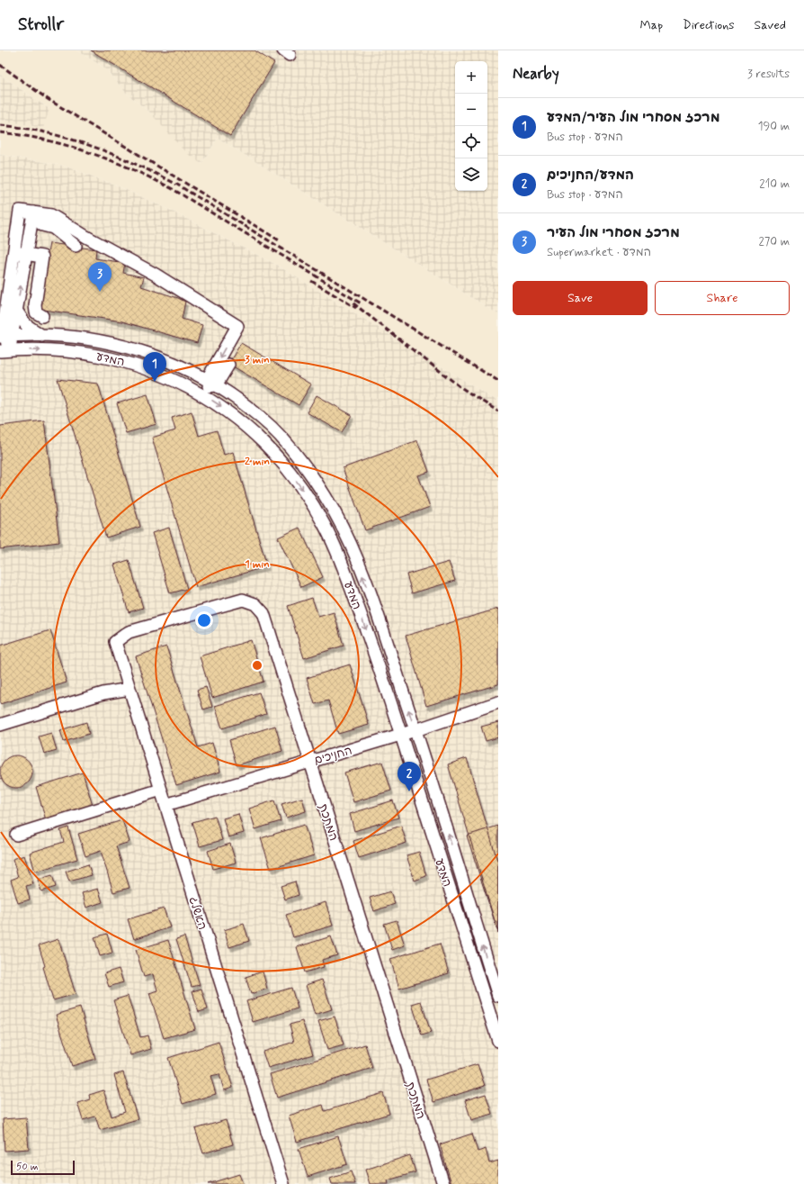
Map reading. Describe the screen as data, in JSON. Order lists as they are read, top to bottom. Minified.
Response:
{"streets":{"street":["המדע","החניכים","המתכת","האשלג"]},"crossings":[["המדע","החניכים"],["החניכים","המתכת"],["החניכים","האשלג"],["המתכת","האשלג"]],"scale_bar":"50 m","page":{"header":"Strollr","nav":["Map","Directions","Saved"],"heading":["Nearby","3 results"],"map_buttons":["+","−"],"list":[{"mark":"1","name":"מרכז מסחרי מול העיר/המדע","note":"Bus stop · המדע","value":"190 m"},{"mark":"2","name":"המדע/החניכים","note":"Bus stop · המדע","value":"210 m"},{"mark":"3","name":"מרכז מסחרי מול העיר","note":"Supermarket · המדע","value":"270 m"}],"pins":["3","1","2"],"buttons":["Save","Share"],"scale":"50 m"},"rings":["3 min","2 min","1 min"]}
